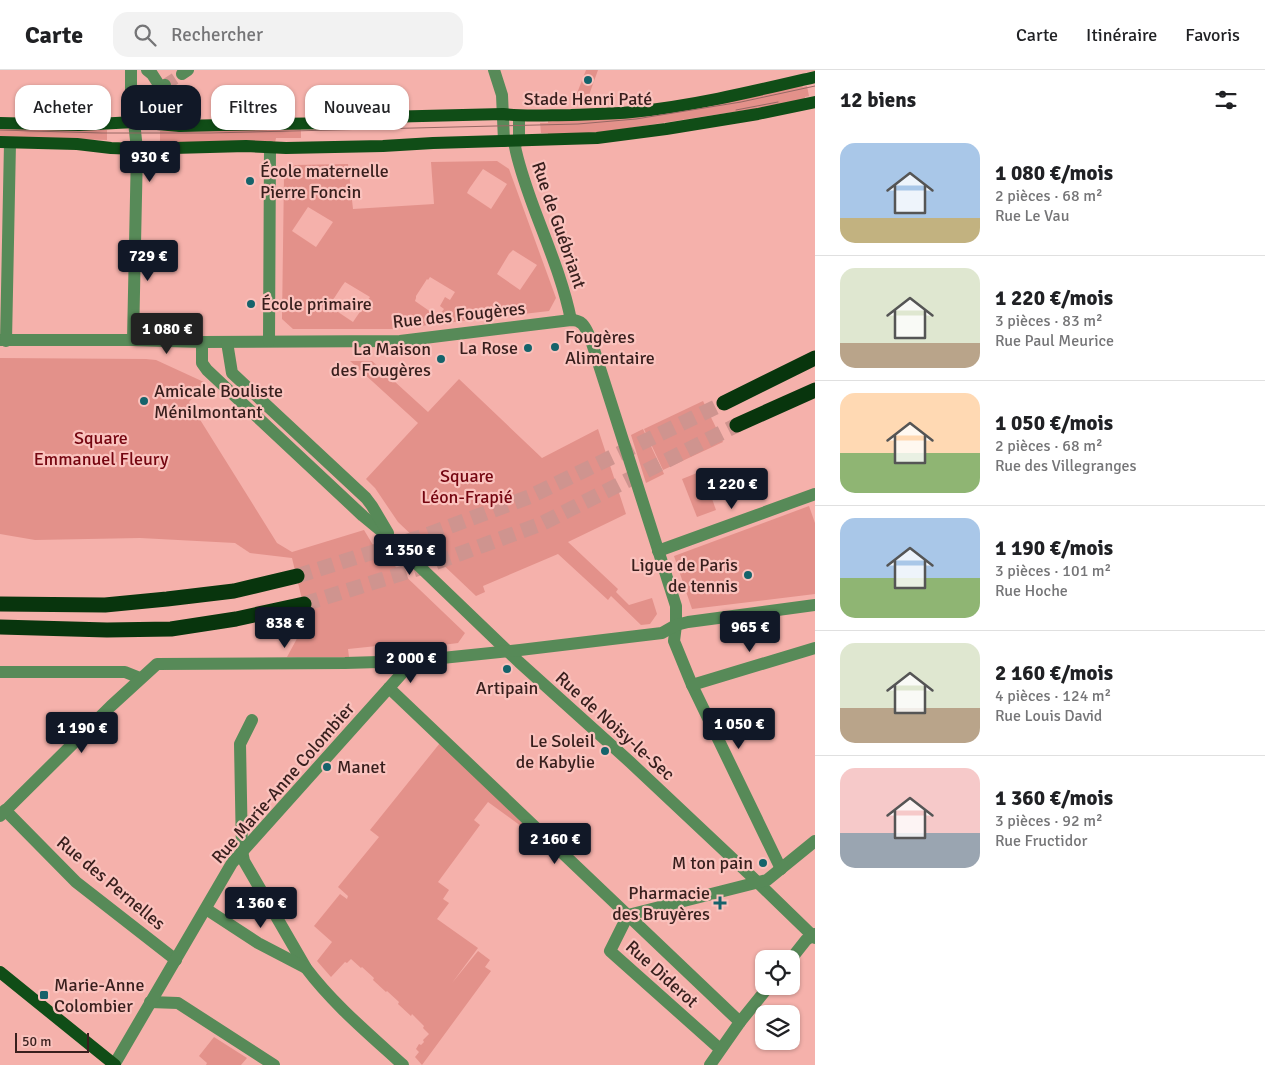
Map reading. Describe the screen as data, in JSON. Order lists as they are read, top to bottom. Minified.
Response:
{"streets":{"street":["Rue de Guébriant","Rue des Fougères","Rue de Noisy-le-Sec","Rue Marie-Anne Colombier","Rue des Pernelles","Rue Diderot"]},"crossings":[["Rue de Guébriant","Rue des Fougères"],["Rue des Fougères","Rue de Noisy-le-Sec"],["Rue Marie-Anne Colombier","Rue des Pernelles"]],"parks":["Square Emmanuel Fleury","Square Léon-Frapié"],"places":{"other":["Stade Henri Paté","École maternelle Pierre Foncin","École primaire","Fougères Alimentaire","La Rose","La Maison des Fougères","Amicale Bouliste Ménilmontant","Ligue de Paris de tennis","Artipain","Le Soleil de Kabylie","Manet","M ton pain"],"health":["Pharmacie des Bruyères"],"transit":["Marie-Anne Colombier"]},"scale_bar":"50 m","page":{"header":"Carte","search":"Rechercher","nav":["Carte","Itinéraire","Favoris"],"heading":"12 biens","chip":["Acheter","Louer","Filtres","Nouveau"],"list":[{"name":"1 080 €/mois","note":"2 pièces · 68 m² · Rue Le Vau"},{"name":"1 220 €/mois","note":"3 pièces · 83 m² · Rue Paul Meurice"},{"name":"1 050 €/mois","note":"2 pièces · 68 m² · Rue des Villegranges"},{"name":"1 190 €/mois","note":"3 pièces · 101 m² · Rue Hoche"},{"name":"2 160 €/mois","note":"4 pièces · 124 m² · Rue Louis David"},{"name":"1 360 €/mois","note":"3 pièces · 92 m² · Rue Fructidor"}],"price":["930 €","729 €","1 080 €","1 220 €","1 350 €","838 €","965 €","2 000 €","1 050 €","1 190 €","2 160 €","1 360 €"],"scale":"50 m"}}
